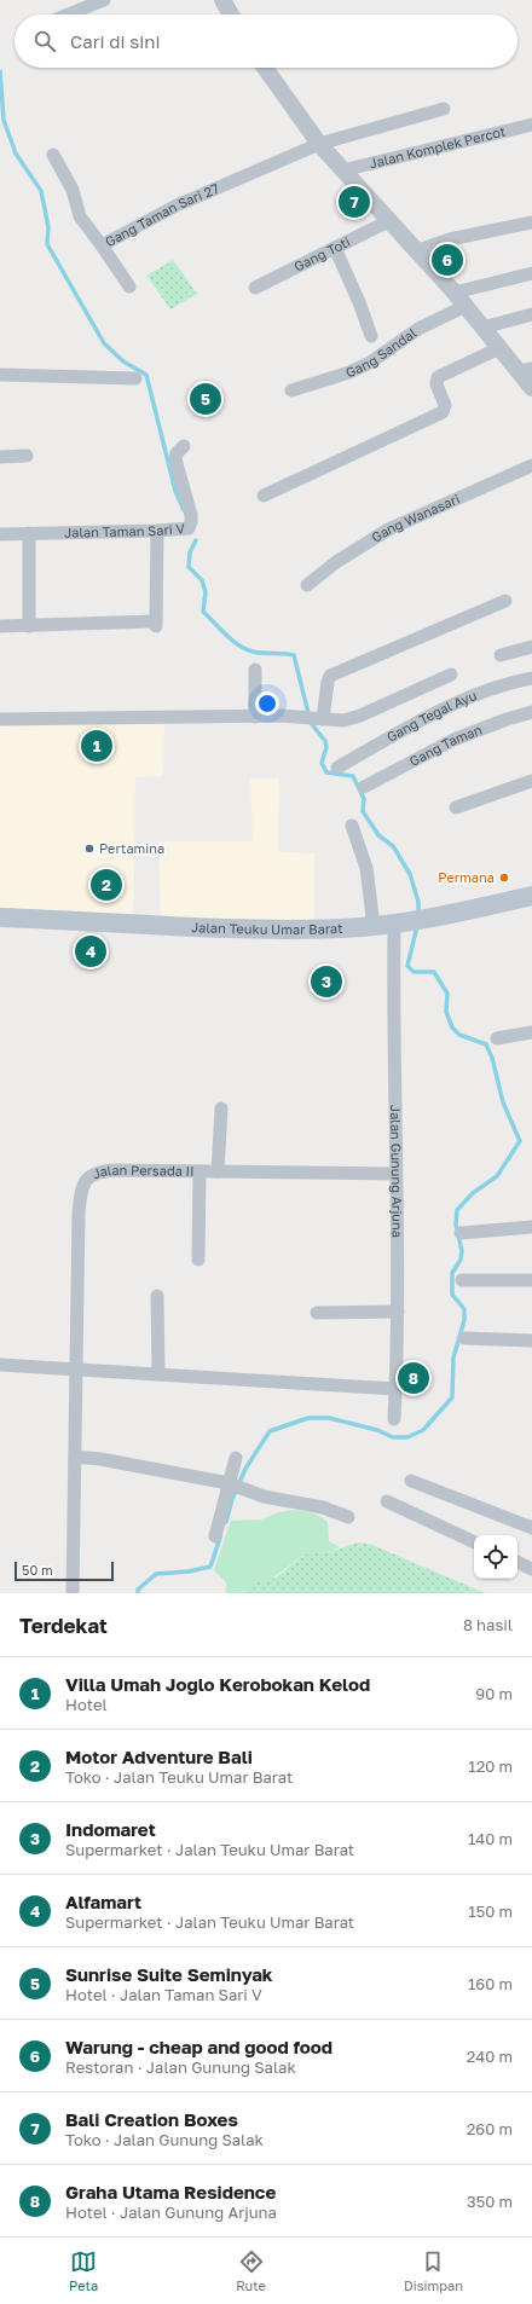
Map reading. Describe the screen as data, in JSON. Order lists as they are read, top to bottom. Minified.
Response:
{"streets":{"main road":["Jalan Teuku Umar Barat"],"street":["Jalan Komplek Percot","Gang Taman Sari 27","Gang Toti","Gang Sandal","Gang Wanasari","Jalan Taman Sari V","Gang Tegal Ayu","Gang Taman","Jalan Gunung Arjuna","Jalan Persada II"]},"crossings":[["Jalan Teuku Umar Barat","Jalan Gunung Arjuna"],["Jalan Gunung Arjuna","Jalan Persada II"]],"places":["Pertamina","Permana"],"scale_bar":"50 m","page":{"search":"Cari di sini","pins":["7","6","5","1","2","4","3","8"],"scale":"50 m","heading":["Terdekat","8 hasil"],"list":[{"mark":"1","name":"Villa Umah Joglo Kerobokan Kelod","note":"Hotel","value":"90 m"},{"mark":"2","name":"Motor Adventure Bali","note":"Toko · Jalan Teuku Umar Barat","value":"120 m"},{"mark":"3","name":"Indomaret","note":"Supermarket · Jalan Teuku Umar Barat","value":"140 m"},{"mark":"4","name":"Alfamart","note":"Supermarket · Jalan Teuku Umar Barat","value":"150 m"},{"mark":"5","name":"Sunrise Suite Seminyak","note":"Hotel · Jalan Taman Sari V","value":"160 m"},{"mark":"6","name":"Warung - cheap and good food","note":"Restoran · Jalan Gunung Salak","value":"240 m"},{"mark":"7","name":"Bali Creation Boxes","note":"Toko · Jalan Gunung Salak","value":"260 m"},{"mark":"8","name":"Graha Utama Residence","note":"Hotel · Jalan Gunung Arjuna","value":"350 m"}],"nav":["Peta","Rute","Disimpan"]}}
